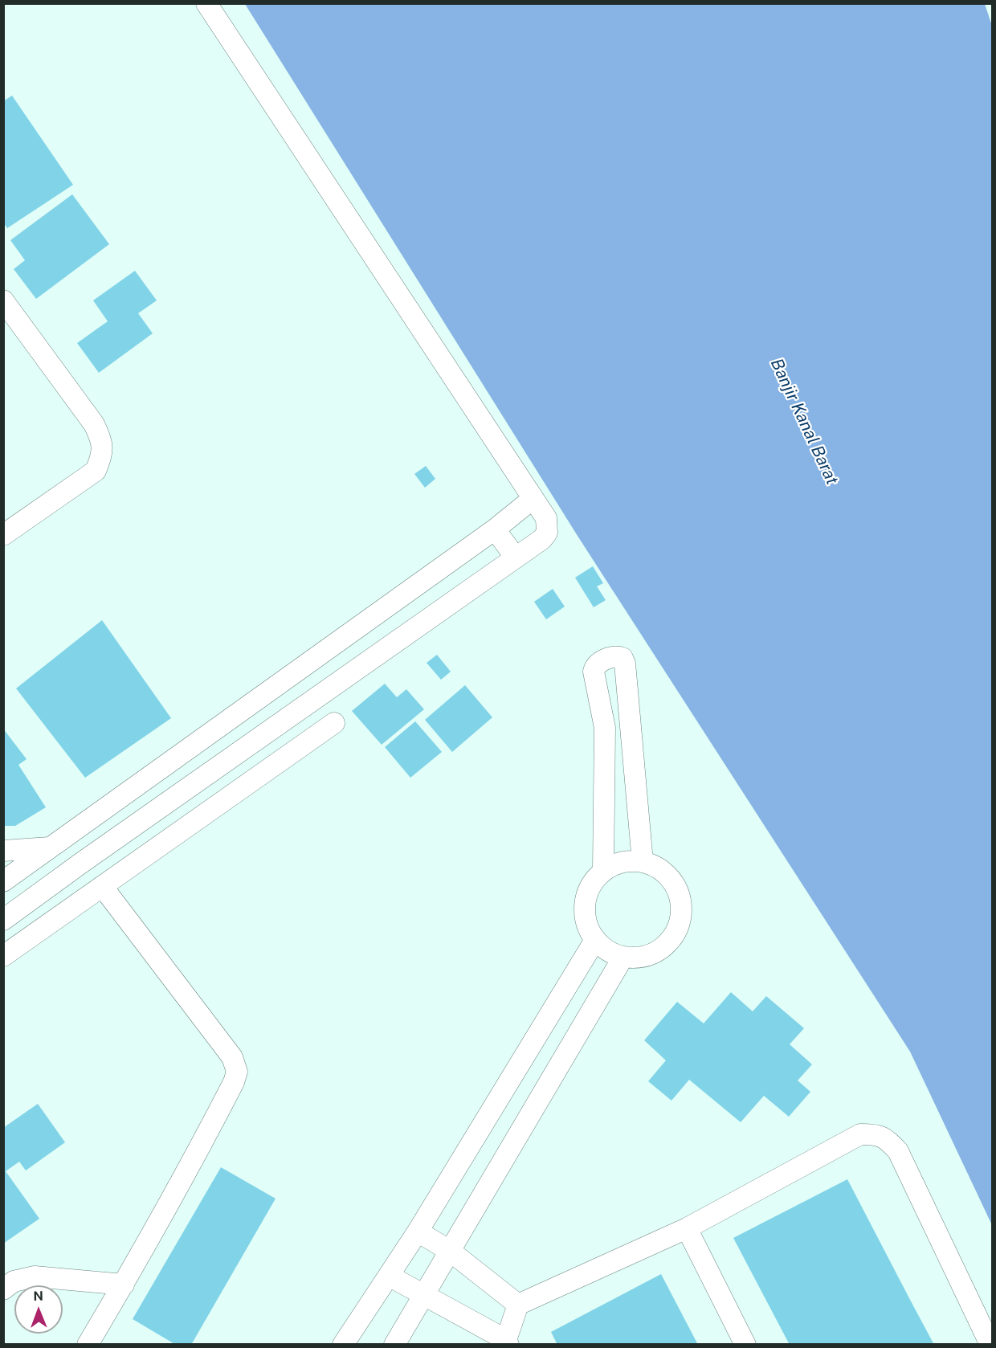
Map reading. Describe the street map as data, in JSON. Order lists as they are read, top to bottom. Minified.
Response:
{"water":["Banjir Kanal Barat"],"north":"top"}
